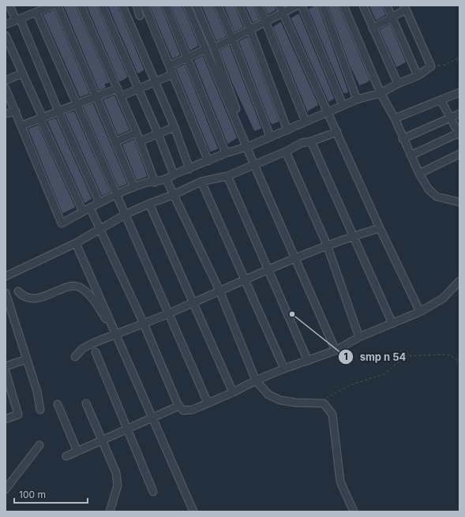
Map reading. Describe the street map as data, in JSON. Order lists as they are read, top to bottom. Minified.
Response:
{"places":["smp n 54"],"scale_bar":"100 m"}
